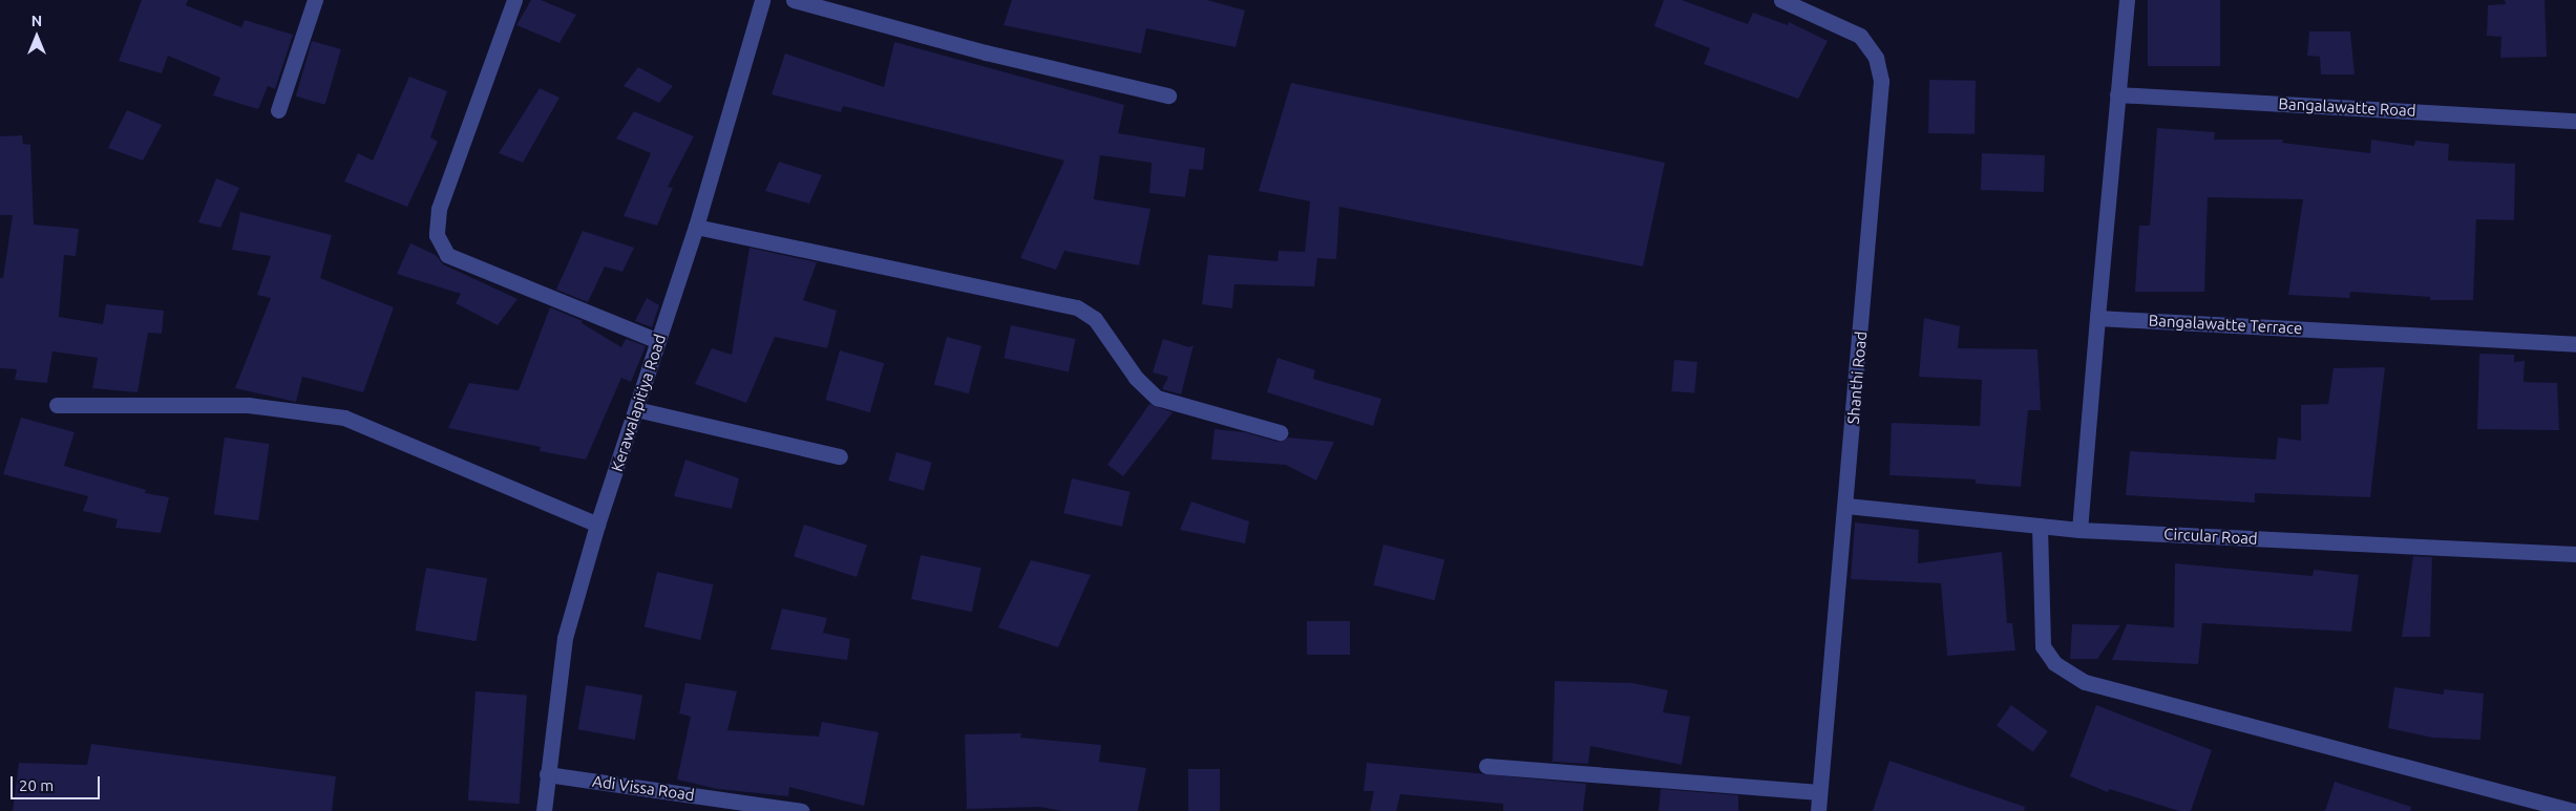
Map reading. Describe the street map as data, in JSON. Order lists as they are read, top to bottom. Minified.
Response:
{"streets":{"street":["Bangalawatte Road","Bangalawatte Terrace","Shanthi Road","Kerawalapitiya Road","Circular Road","Adi Vissa Road"]},"crossings":[["Shanthi Road","Circular Road"],["Kerawalapitiya Road","Adi Vissa Road"]],"scale_bar":"20 m","north":"top"}
